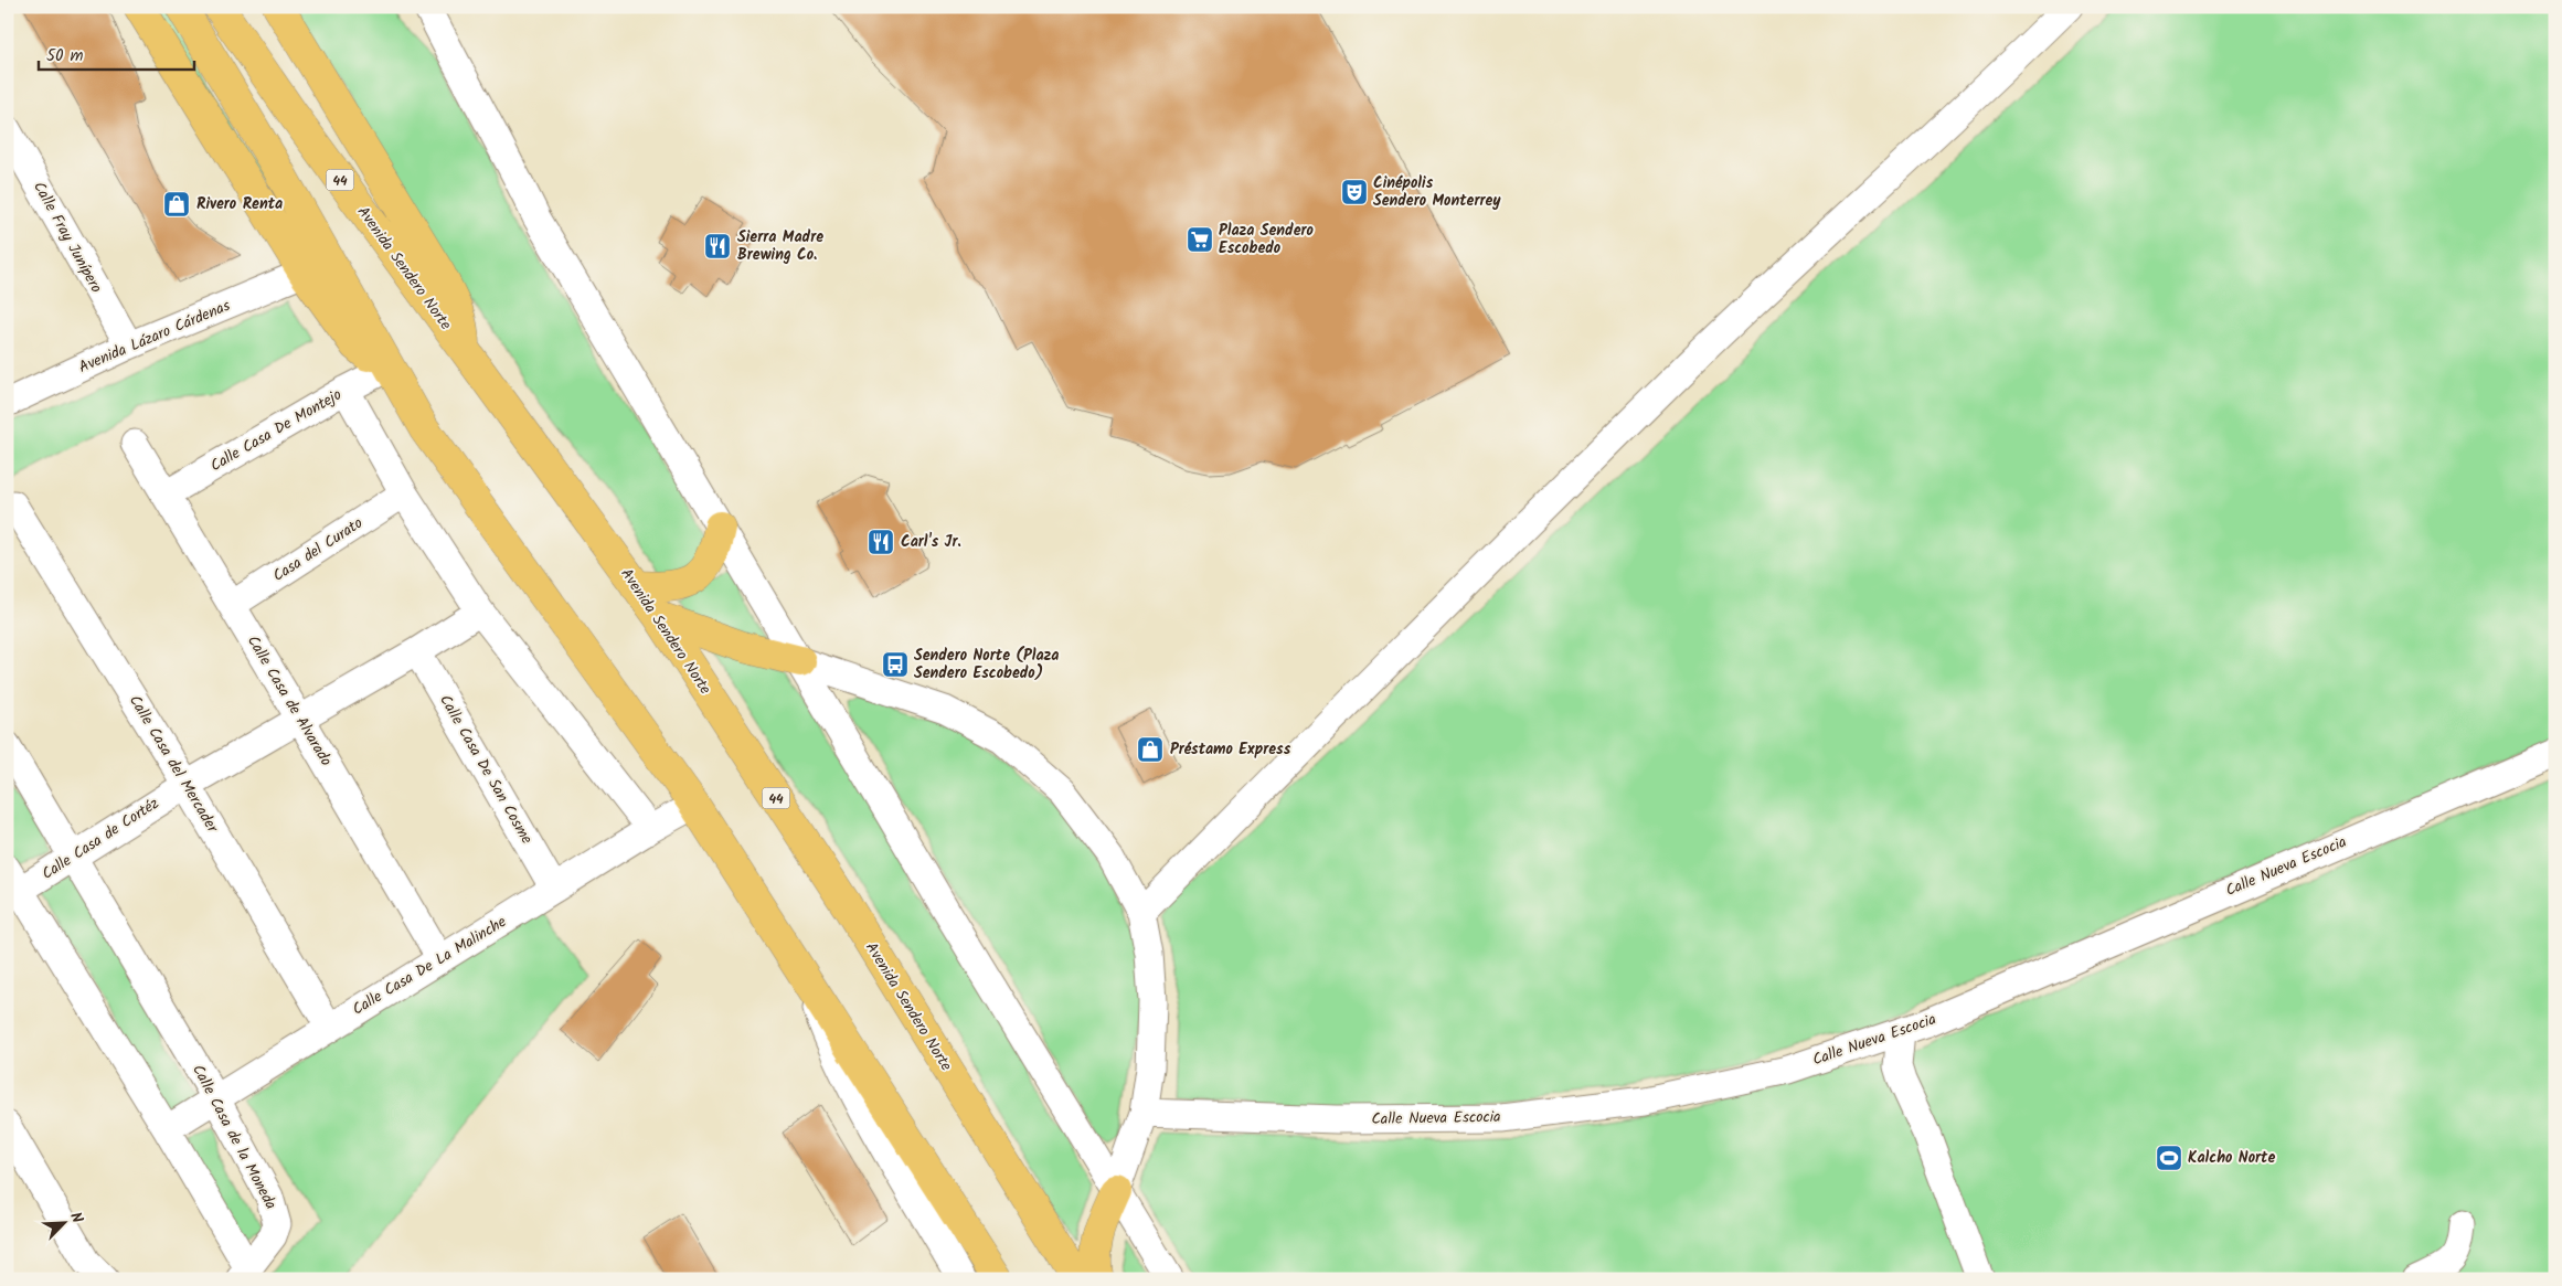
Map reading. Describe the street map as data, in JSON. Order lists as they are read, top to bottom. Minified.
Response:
{"streets":{"main road":["44","Avenida Sendero Norte"],"street":["Calle Fray Junípero","Avenida Lázaro Cárdenas","Calle Casa De Montejo","Casa del Curato","Calle Casa de Alvarado","Calle Casa del Mercader","Calle Casa De San Cosme","Calle Casa de Cortéz","Calle Nueva Escocia","Calle Casa De La Malinche","Calle Casa de la Moneda"]},"crossings":[["Calle Fray Junípero","Avenida Lázaro Cárdenas"],["Calle Casa De Montejo","Calle Casa de Alvarado"],["Casa del Curato","Calle Casa de Alvarado"],["Calle Casa de Alvarado","Calle Casa de Cortéz"],["Calle Casa de Alvarado","Calle Casa De La Malinche"],["Calle Casa del Mercader","Calle Casa de Cortéz"],["Calle Casa del Mercader","Calle Casa De La Malinche"],["Calle Casa De San Cosme","Calle Casa de Cortéz"],["Calle Casa De San Cosme","Calle Casa De La Malinche"],["Calle Casa de Cortéz","Calle Casa de la Moneda"],["Calle Casa De La Malinche","Calle Casa de la Moneda"]],"places":{"theatre":["Cinépolis Sendero Monterrey"],"shop":["Rivero Renta","Préstamo Express"],"supermarket":["Plaza Sendero Escobedo"],"restaurant":["Sierra Madre Brewing Co.","Carl's Jr."],"bus stop":["Sendero Norte (Plaza Sendero Escobedo)"],"sports":["Kalcho Norte"]},"scale_bar":"50 m","north":"top right"}
